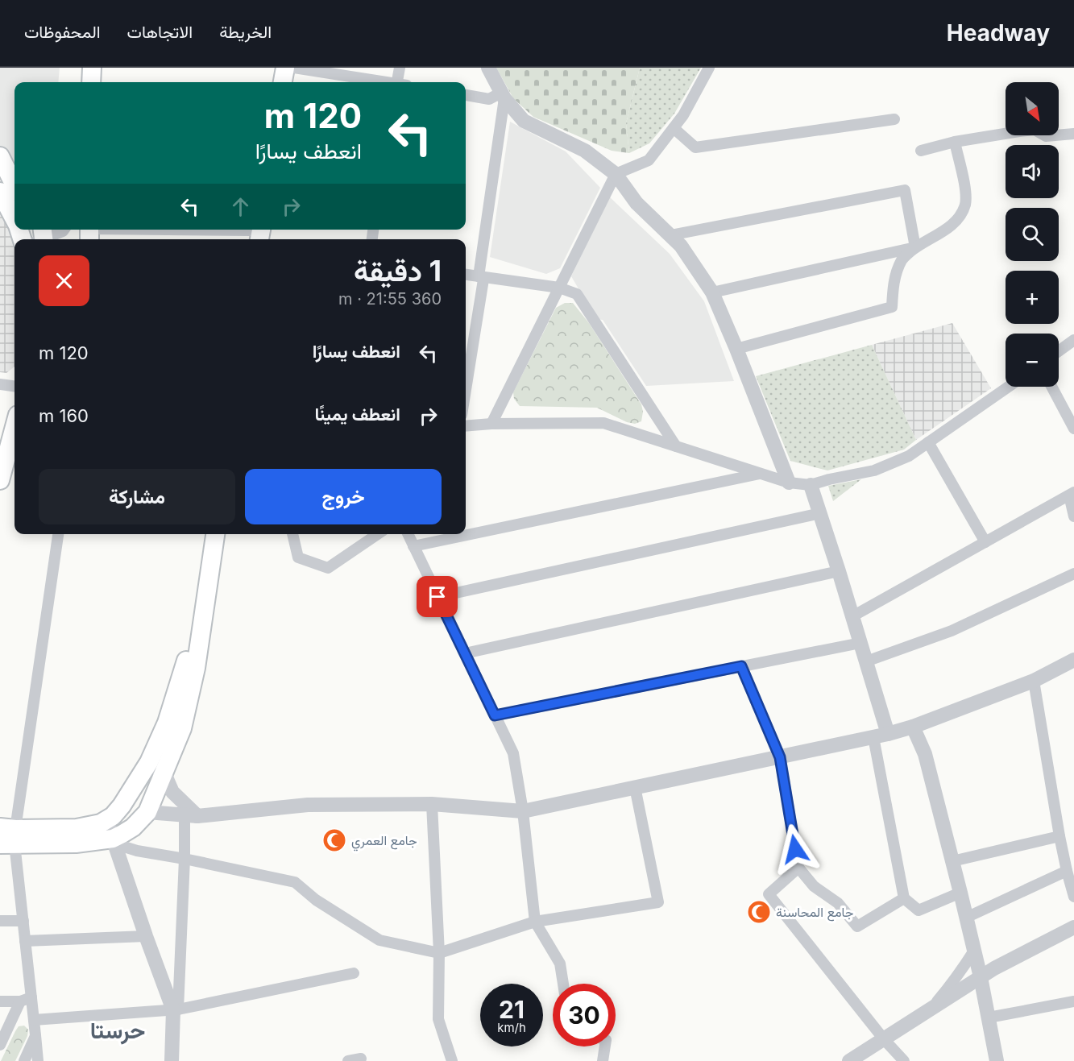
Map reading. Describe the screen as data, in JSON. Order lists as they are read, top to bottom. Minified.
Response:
{"districts":["حرستا"],"places":{"mosque":["جامع العمري","جامع المحاسنة"]},"north":"bottom right","page":{"header":"Headway","nav":["الخريطة","الاتجاهات","المحفوظات"],"map_buttons":["+","−"],"turn":["120 m","انعطف يسارًا"],"heading":["1 دقيقة","360 m · 21:55"],"list":[{"name":"انعطف يسارًا","value":"120 m"},{"name":"انعطف يمينًا","value":"160 m"}],"buttons":["خروج","مشاركة"],"speed":"21 km/h","limit":"30"}}
